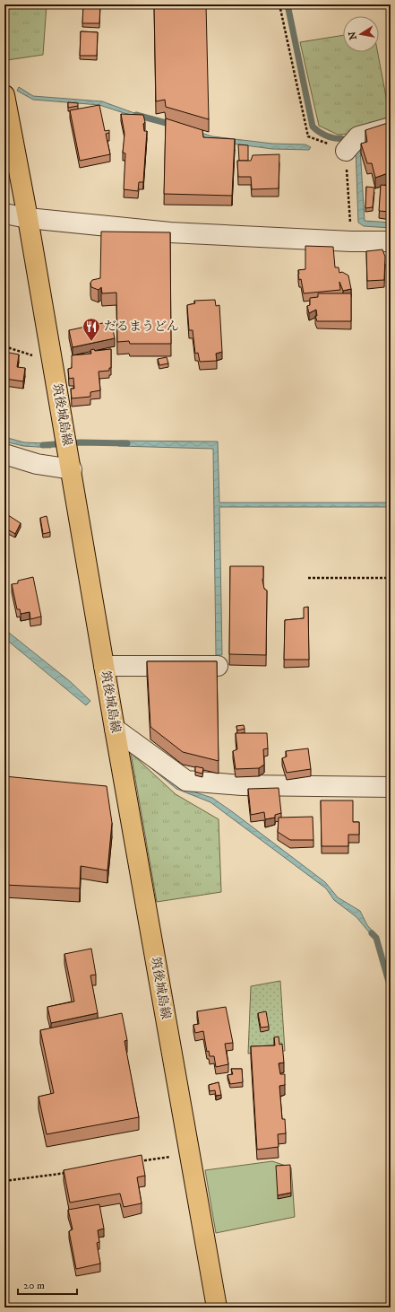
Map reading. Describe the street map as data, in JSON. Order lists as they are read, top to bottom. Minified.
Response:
{"streets":{"main road":["筑後城島線"]},"places":{"restaurant":["だるまうどん"]},"scale_bar":"20 m","north":"left"}
